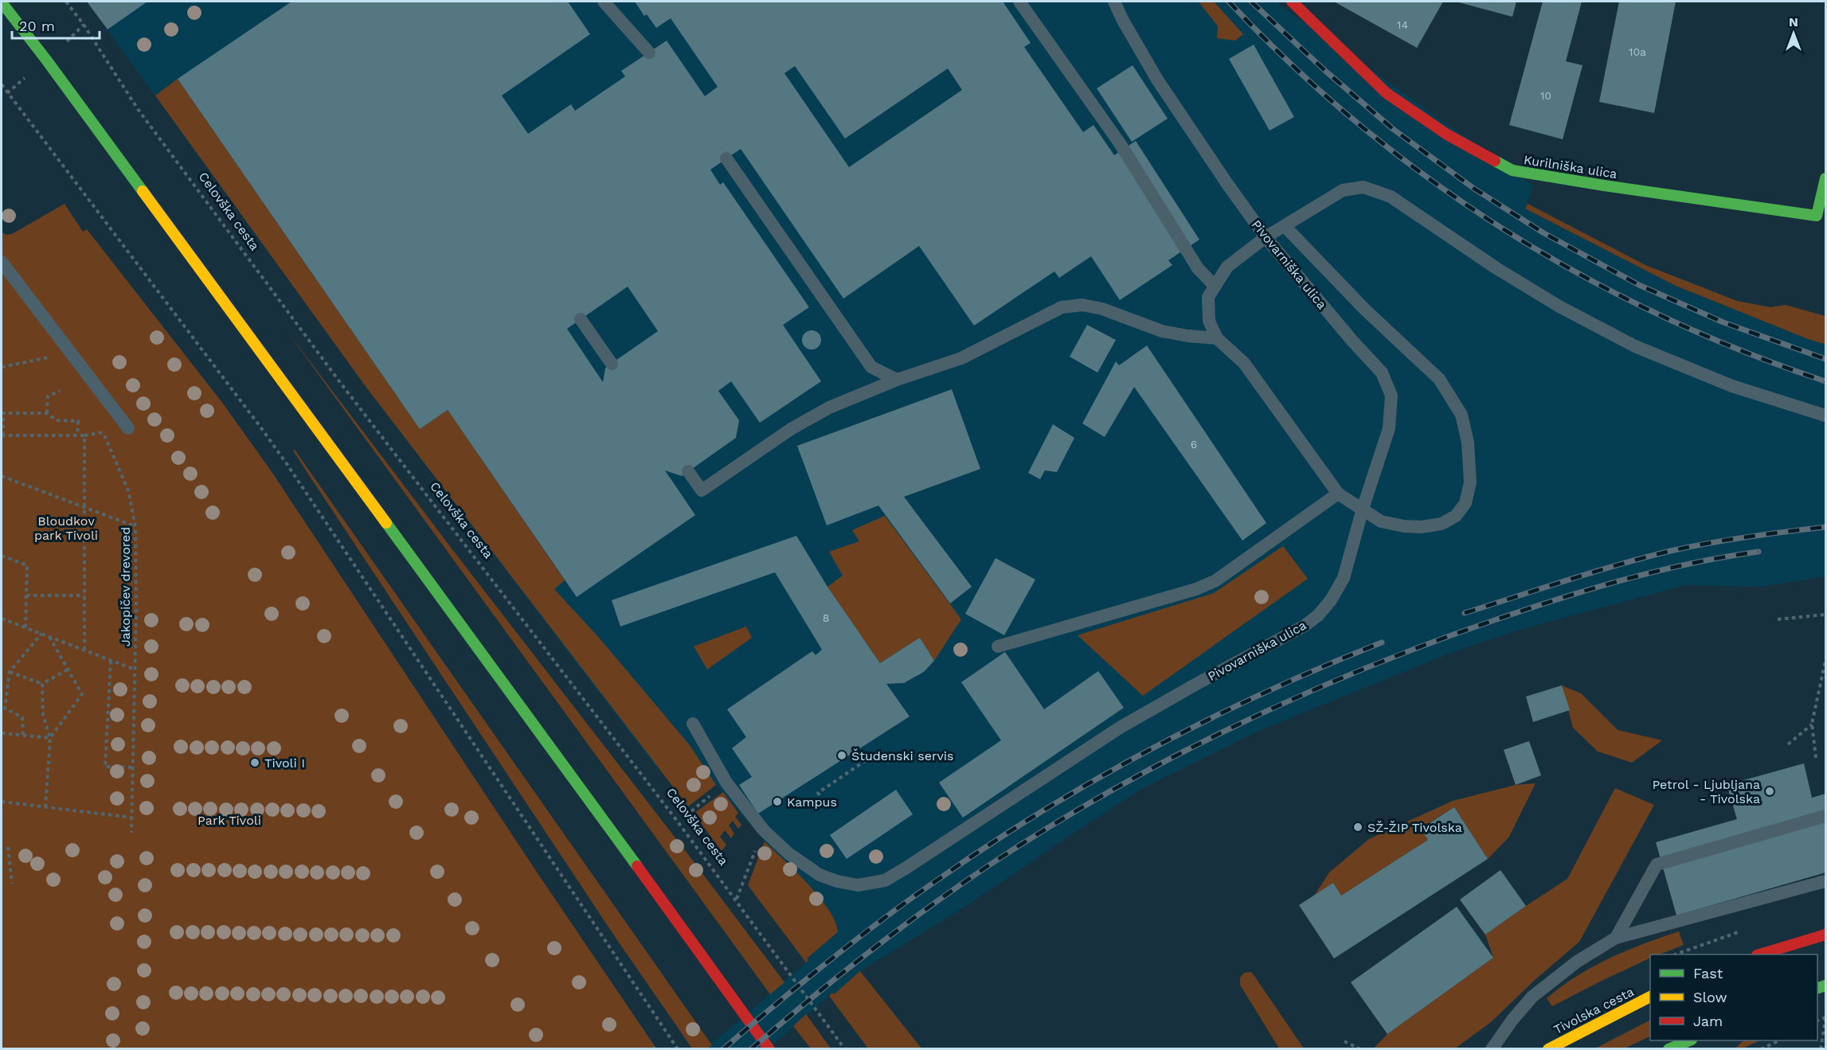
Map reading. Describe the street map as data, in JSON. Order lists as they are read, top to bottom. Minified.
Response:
{"streets":{"main road":["Kurilniška ulica","Tivolska cesta"],"lane":["Pivovarniška ulica"],"path":["Celovška cesta","Jakopičev drevored"]},"parks":["Bloudkov park Tivoli","Park Tivoli"],"places":["Študenski servis","Tivoli I","Petrol - Ljubljana - Tivolska","Kampus","SŽ-ŽIP Tivolska"],"house_numbers":["14","10a","10","6","8"],"legend":["Fast","Slow","Jam"],"scale_bar":"20 m","north":"top"}
